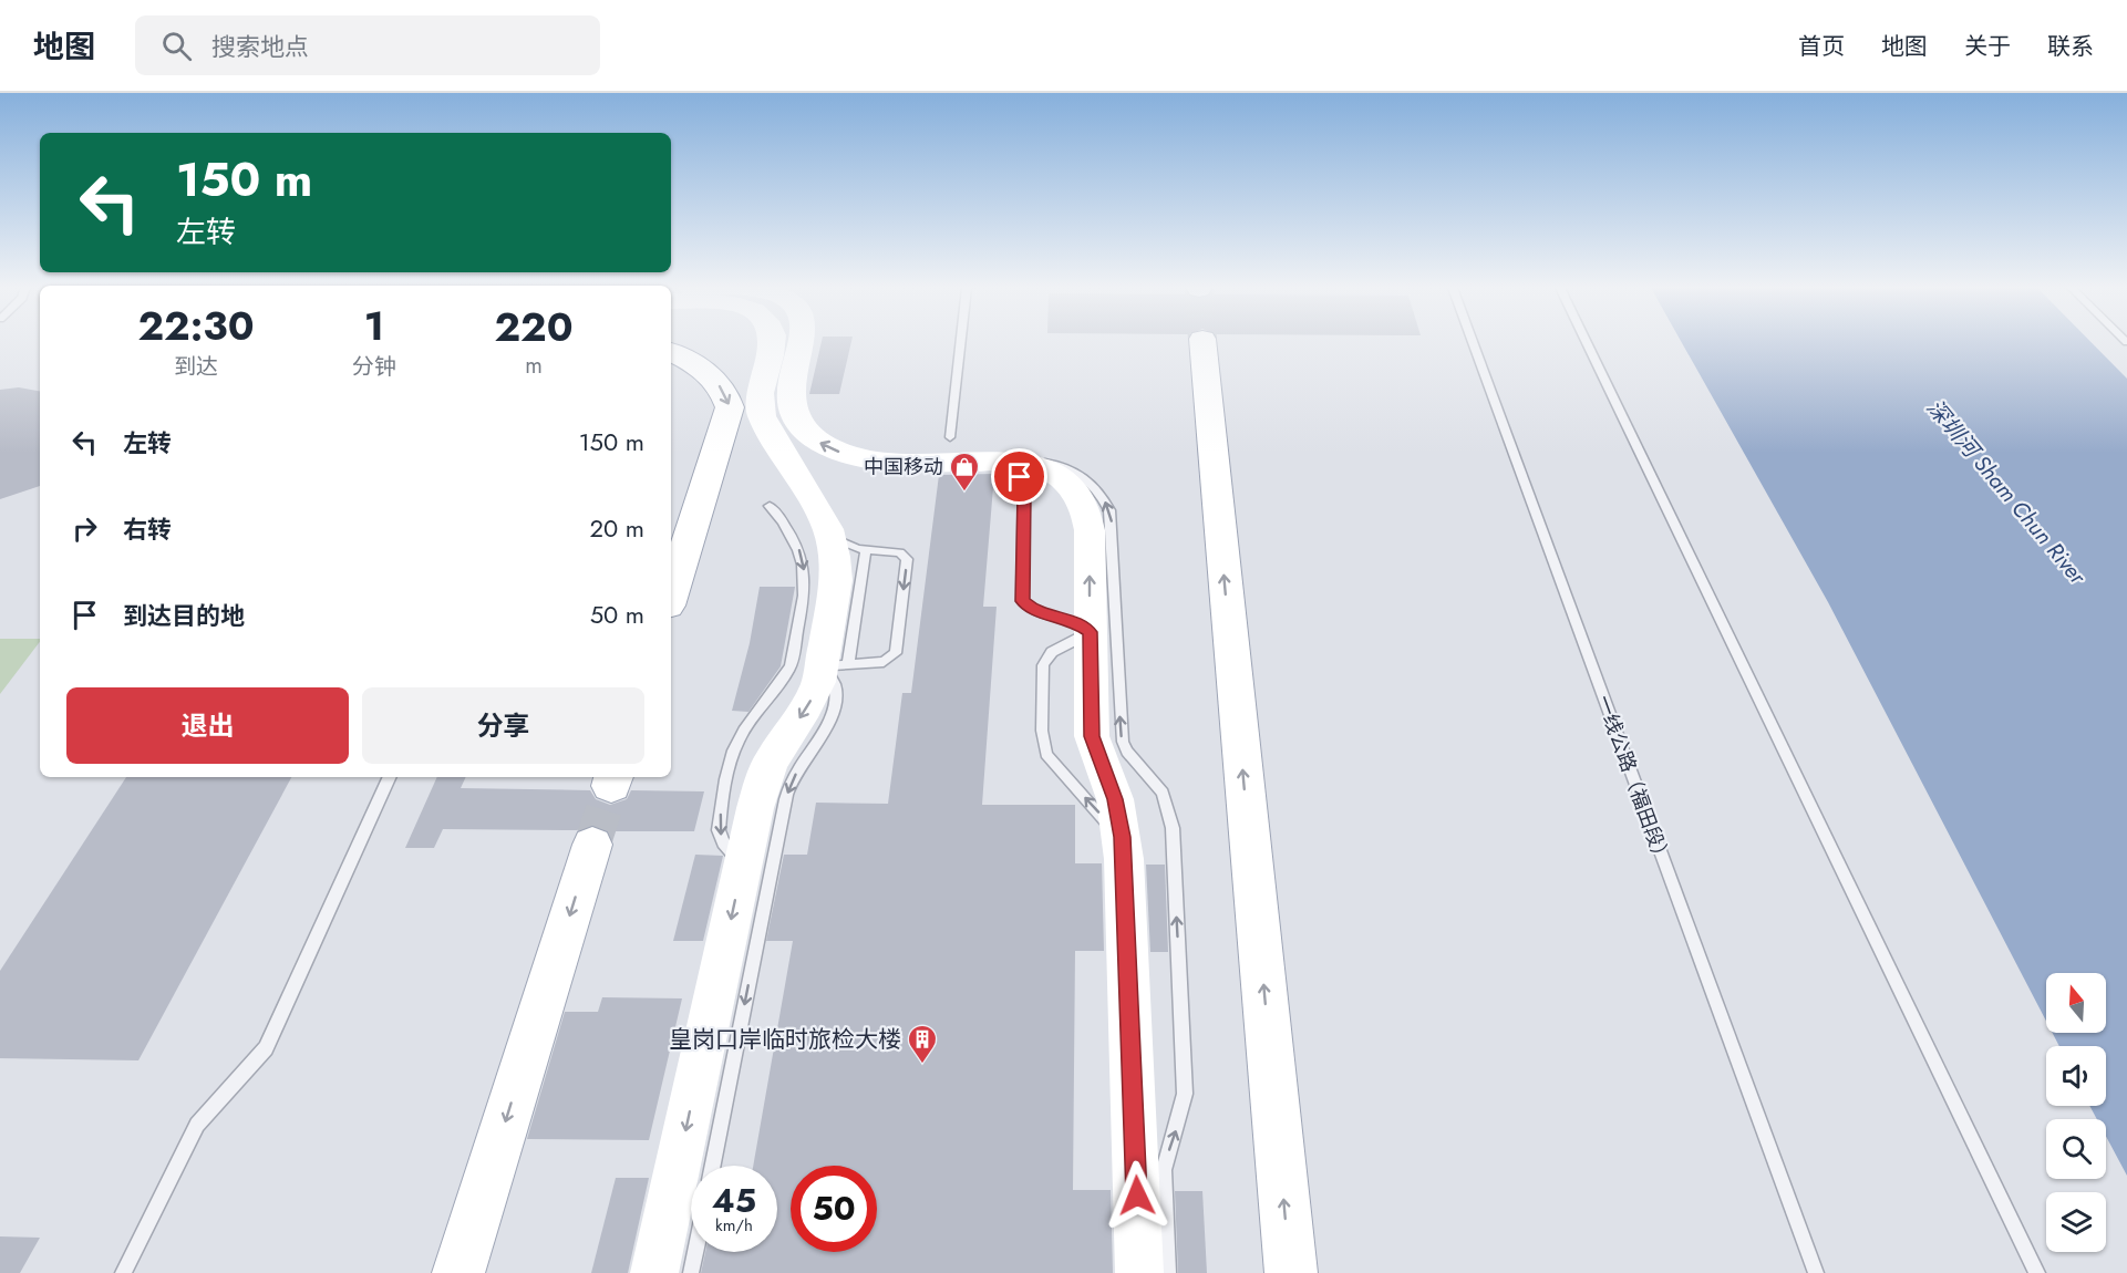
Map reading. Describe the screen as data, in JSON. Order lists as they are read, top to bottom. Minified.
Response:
{"streets":{"lane":["一线公路（福田段）"]},"water":["深圳河 Sham Chun River"],"places":{"shop":["中国移动"],"building":["皇岗口岸临时旅检大楼"]},"north":"top","page":{"header":"地图","search":"搜索地点","nav":["首页","地图","关于","联系"],"turn":["150 m","左转"],"eta":["22:30","到达","1","分钟","220","m"],"list":[{"name":"左转","value":"150 m"},{"name":"右转","value":"20 m"},{"name":"到达目的地","value":"50 m"}],"buttons":["退出","分享"],"speed":"45 km/h","limit":"50"}}
